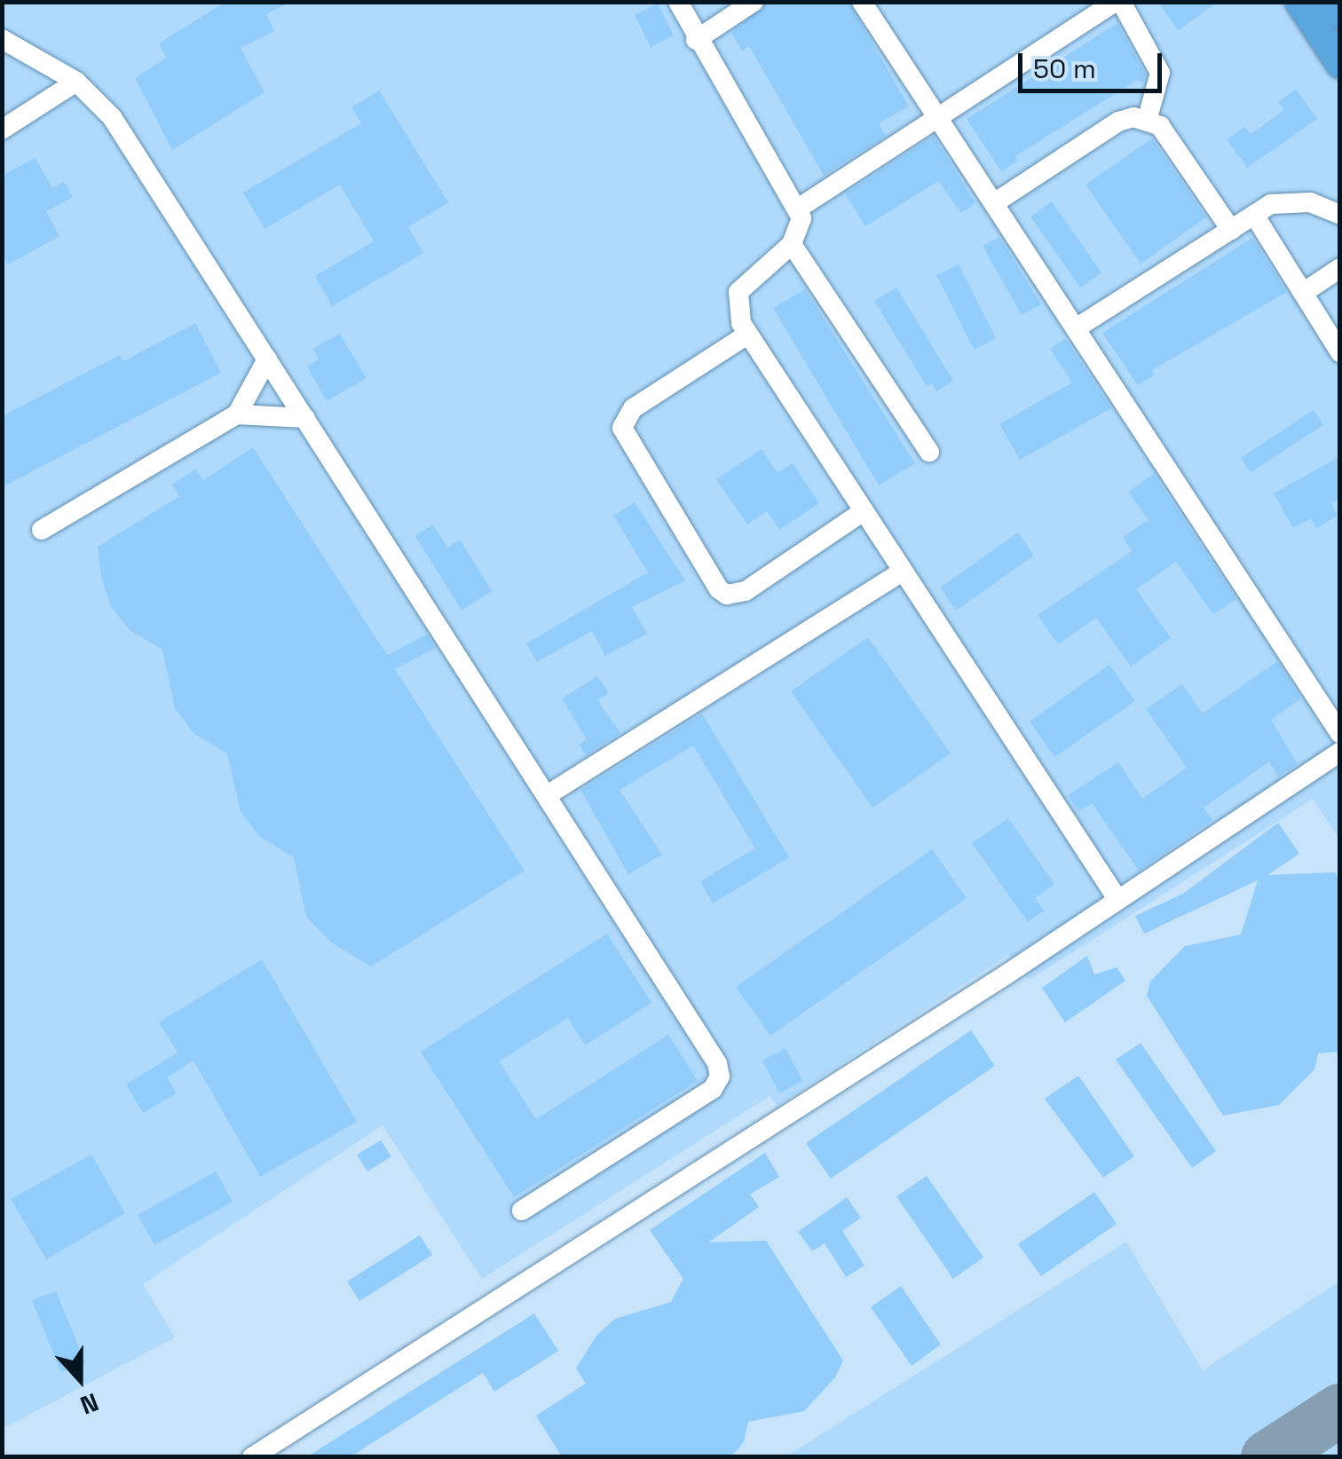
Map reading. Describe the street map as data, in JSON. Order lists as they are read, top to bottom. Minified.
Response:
{"scale_bar":"50 m","north":"bottom"}
